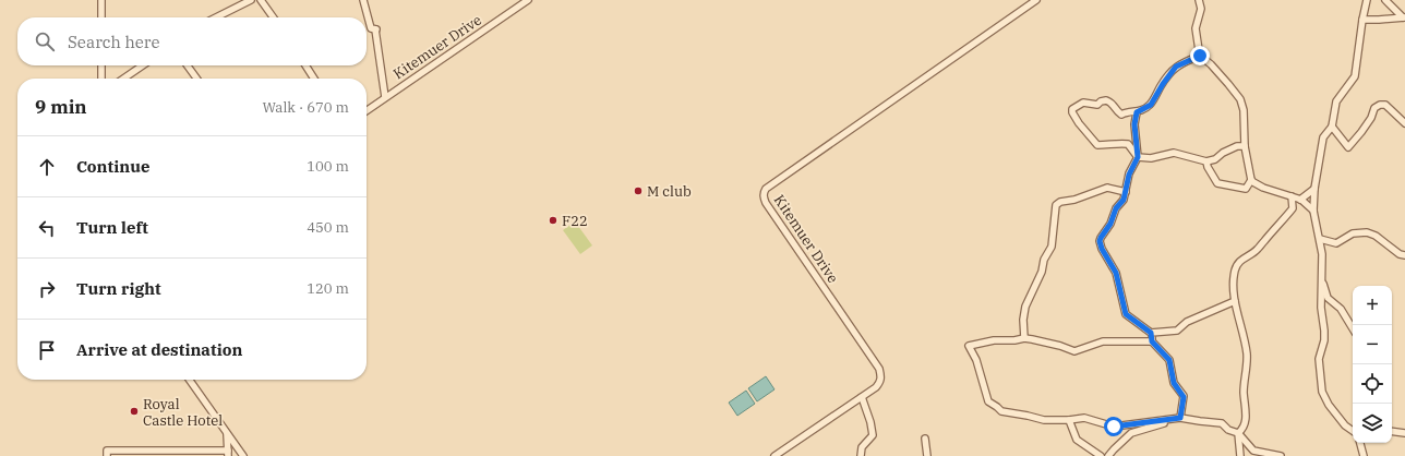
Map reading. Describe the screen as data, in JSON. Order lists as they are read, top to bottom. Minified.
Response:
{"streets":{"street":["Kitemuer Drive"]},"places":["M club","F22","Royal Castle Hotel"],"page":{"search":"Search here","heading":["9 min","Walk · 670 m"],"list":[["Continue","100 m"],["Turn left","450 m"],["Turn right","120 m"],"Arrive at destination"],"map_buttons":["+","−"]}}
